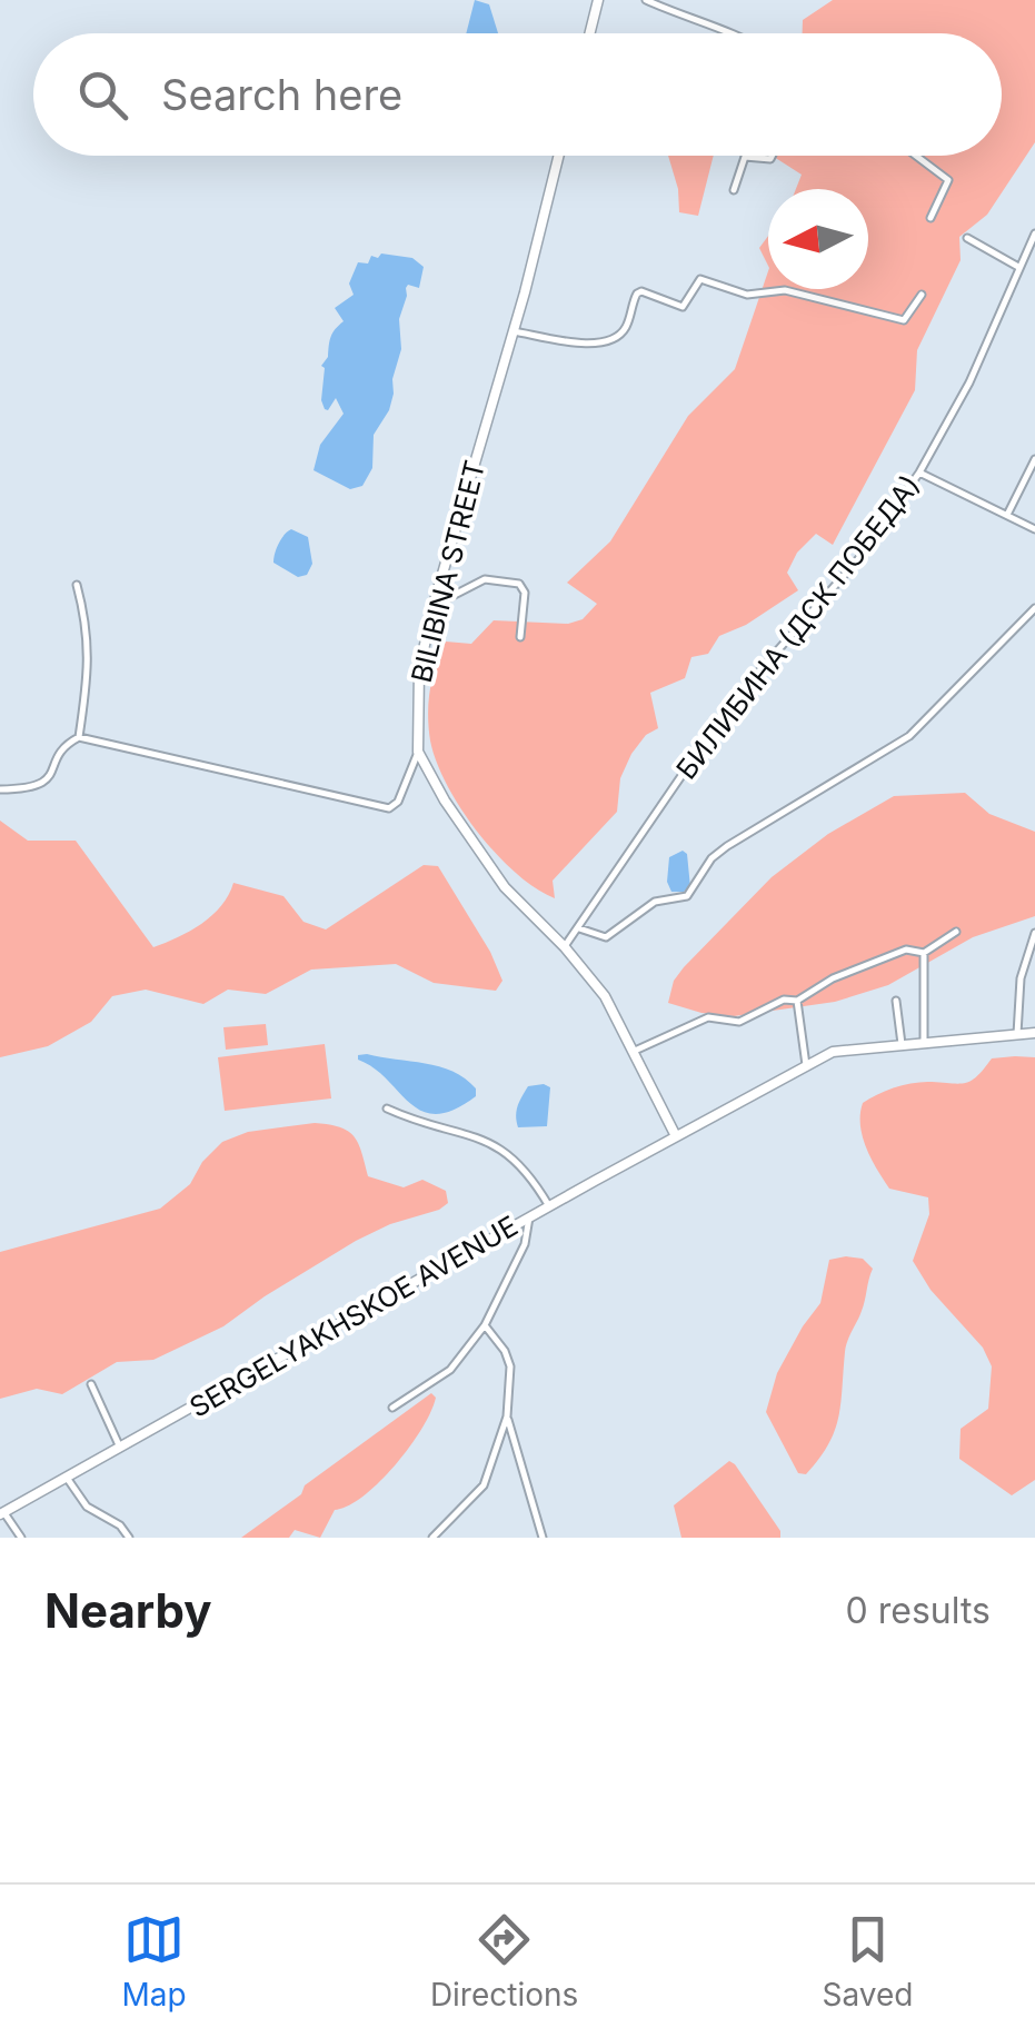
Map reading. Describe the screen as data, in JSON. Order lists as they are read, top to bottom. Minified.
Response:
{"streets":{"main road":["BILIBINA STREET","SERGELYAKHSKOE AVENUE"],"street":["БИЛИБИНА (ДСК ПОБЕДА)"]},"crossings":[["BILIBINA STREET","БИЛИБИНА (ДСК ПОБЕДА)"],["BILIBINA STREET","SERGELYAKHSKOE AVENUE"]],"north":"left","page":{"search":"Search here","heading":["Nearby","0 results"],"nav":["Map","Directions","Saved"]}}
